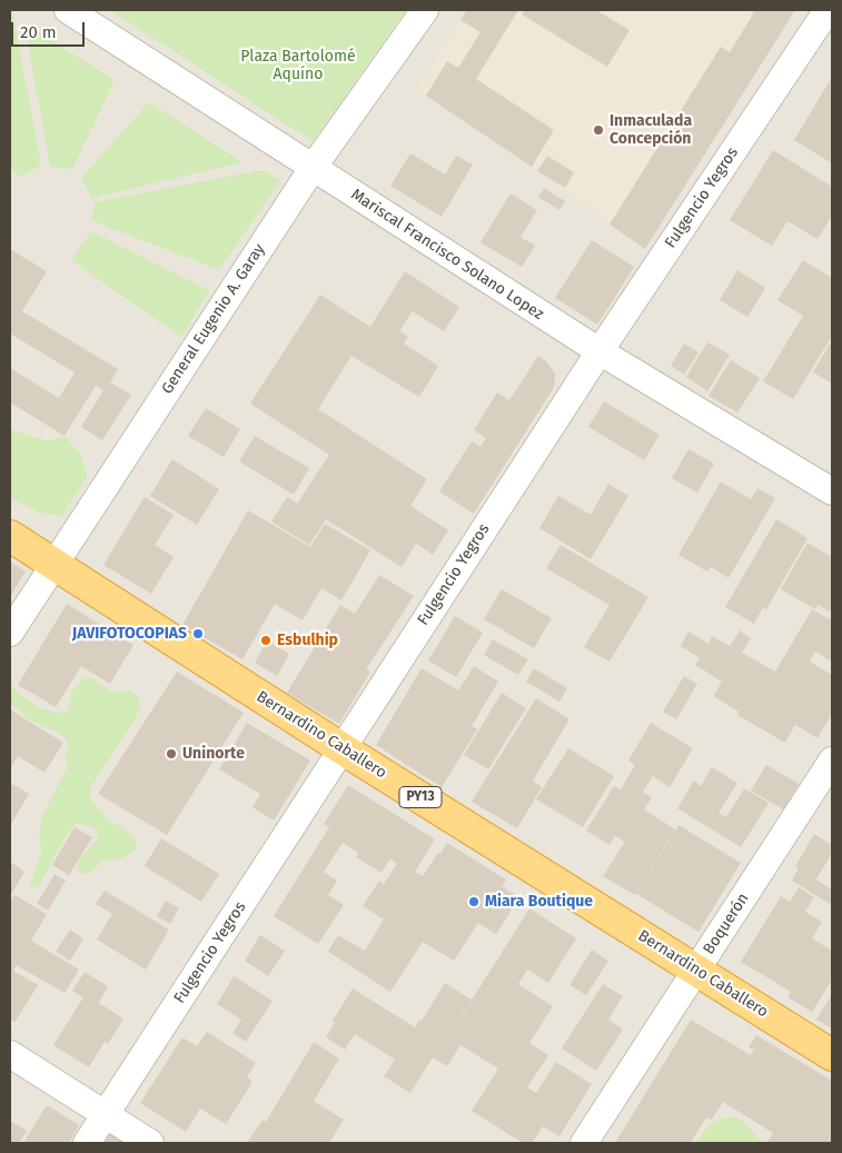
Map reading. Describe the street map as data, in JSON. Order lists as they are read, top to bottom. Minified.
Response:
{"streets":{"highway":["Bernardino Caballero","PY13"],"street":["Fulgencio Yegros","Mariscal Francisco Solano Lopez","General Eugenio A. Garay","Boquerón"]},"crossings":[["Fulgencio Yegros","Mariscal Francisco Solano Lopez"],["Fulgencio Yegros","Bernardino Caballero"],["Mariscal Francisco Solano Lopez","General Eugenio A. Garay"],["General Eugenio A. Garay","Bernardino Caballero"],["Bernardino Caballero","Boquerón"]],"parks":["Plaza Bartolomé Aquíno"],"places":["Inmaculada Concepción","JAVIFOTOCOPIAS","Esbulhip","Uninorte","Miara Boutique"],"scale_bar":"20 m"}
